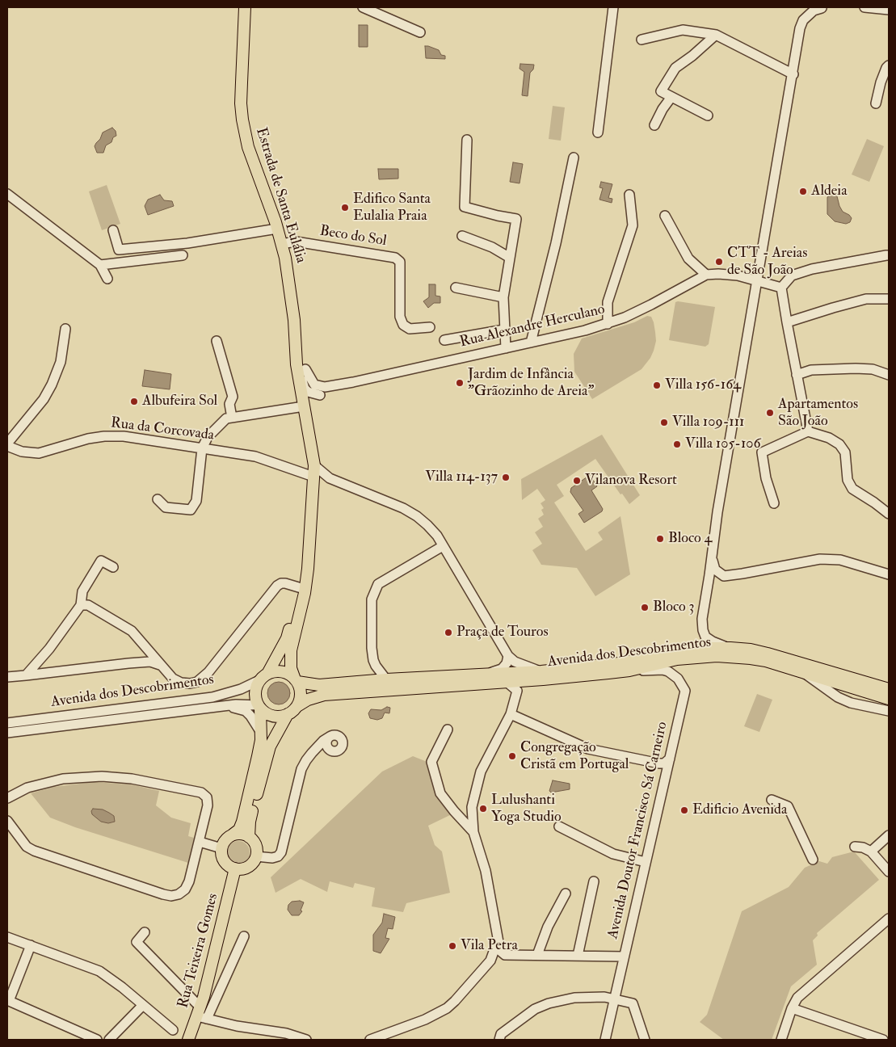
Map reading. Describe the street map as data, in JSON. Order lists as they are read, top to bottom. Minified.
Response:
{"streets":{"main road":["Estrada de Santa Eulália","Avenida dos Descobrimentos","Rua Teixeira Gomes"],"street":["Beco do Sol","Rua Alexandre Herculano","Rua da Corcovada","Avenida Doutor Francisco Sá Carneiro"]},"crossings":[["Estrada de Santa Eulália","Beco do Sol"],["Estrada de Santa Eulália","Rua Alexandre Herculano"],["Estrada de Santa Eulália","Rua da Corcovada"],["Estrada de Santa Eulália","Avenida dos Descobrimentos"],["Avenida dos Descobrimentos","Avenida Doutor Francisco Sá Carneiro"]],"places":["Aldeia","Edifico Santa Eulalia Praia","CTT - Areias de São João","Jardim de Infância \"Grãozinho de Areia\"","Villa 156-164","Albufeira Sol","Apartamentos São João","Villa 109-111","Villa 105-106","Villa 114-137","Vilanova Resort","Bloco 4","Bloco 3","Praça de Touros","Congregação Cristã em Portugal","Lulushanti Yoga Studio","Edificio Avenida","Vila Petra"]}
